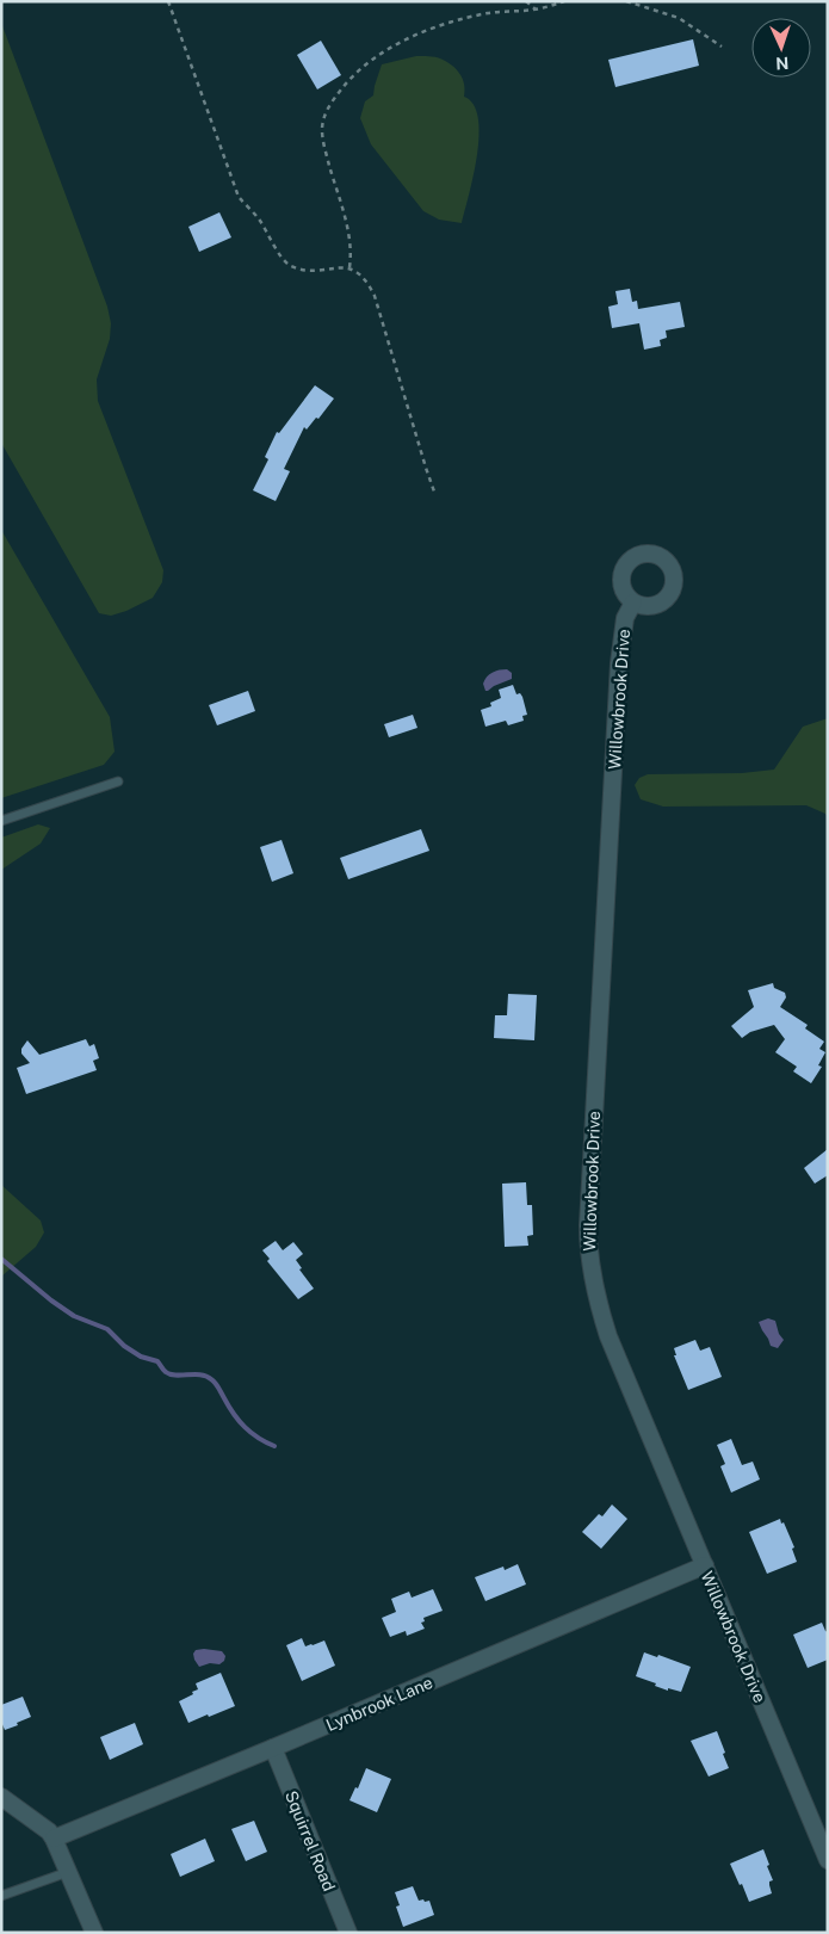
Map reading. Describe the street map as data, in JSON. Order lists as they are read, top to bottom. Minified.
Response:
{"streets":{"street":["Willowbrook Drive","Lynbrook Lane","Squirrel Road"]},"crossings":[["Willowbrook Drive","Lynbrook Lane"],["Lynbrook Lane","Squirrel Road"]],"north":"bottom"}
